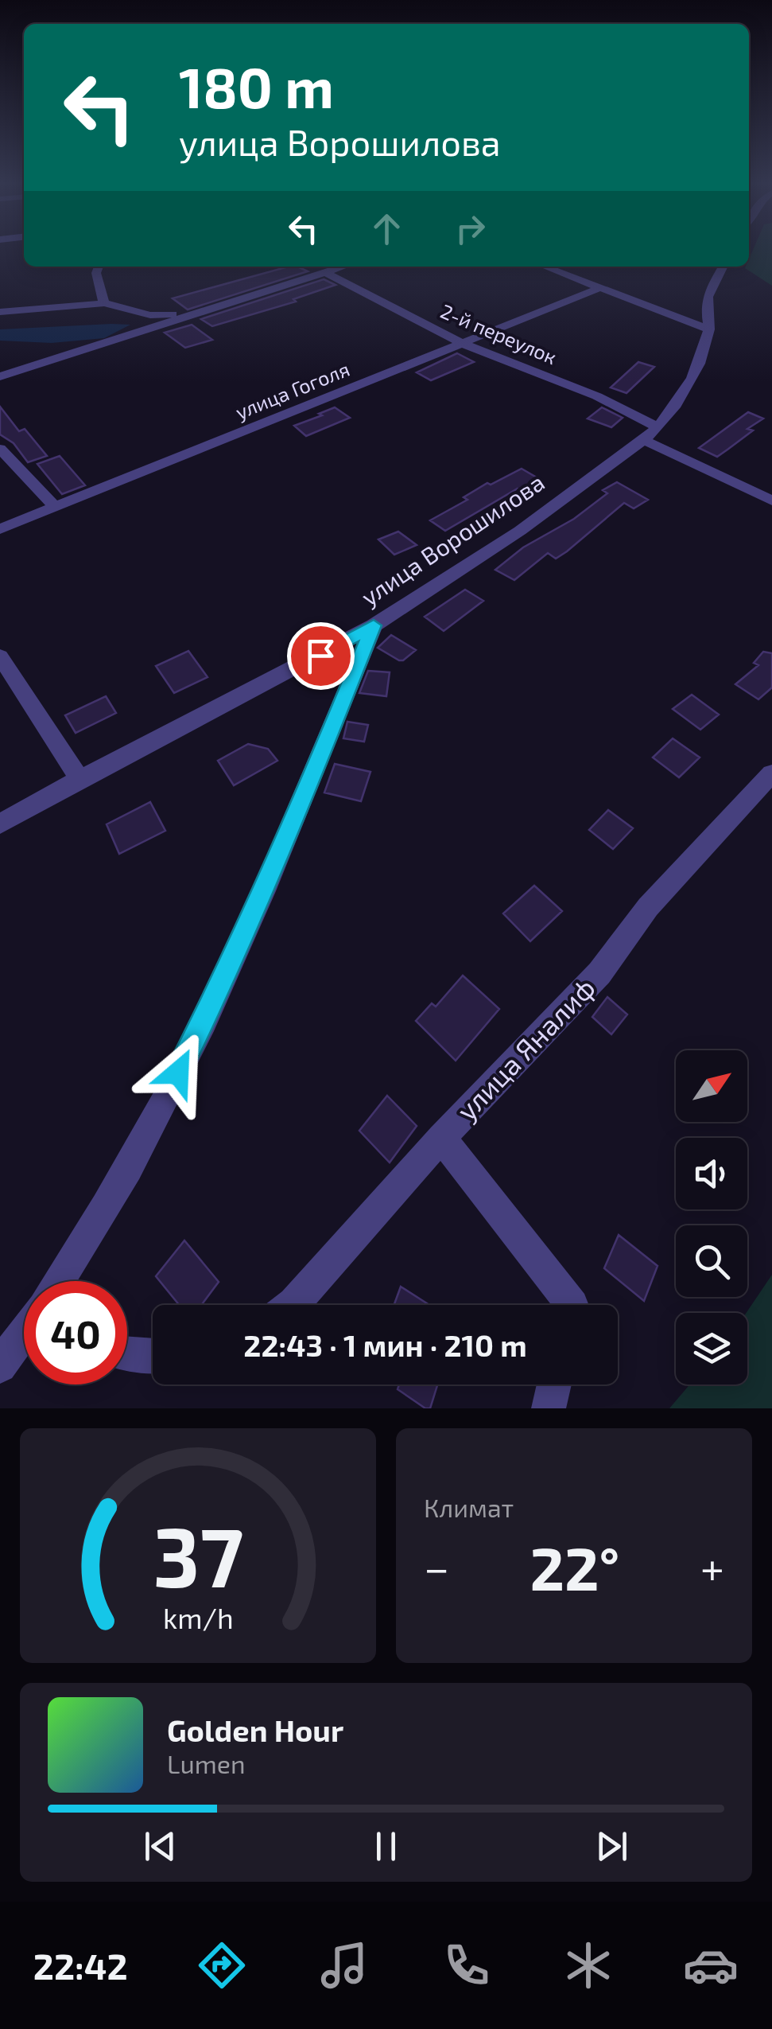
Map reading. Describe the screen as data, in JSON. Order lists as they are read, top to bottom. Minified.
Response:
{"streets":{"street":["2-й переулок","улица Гоголя","улица Ворошилова","улица Яналиф"]},"crossings":[["2-й переулок","улица Гоголя"],["2-й переулок","улица Ворошилова"]],"north":"top right","page":{"turn":["180 m","улица Ворошилова"],"limit":"40","trip":"22:43 · 1 мин · 210 m","tile":"Климат","heat":["−","22°","+"],"song":["Golden Hour","Lumen"],"tabs":"22:42","gauge":["37","km/h"]}}
